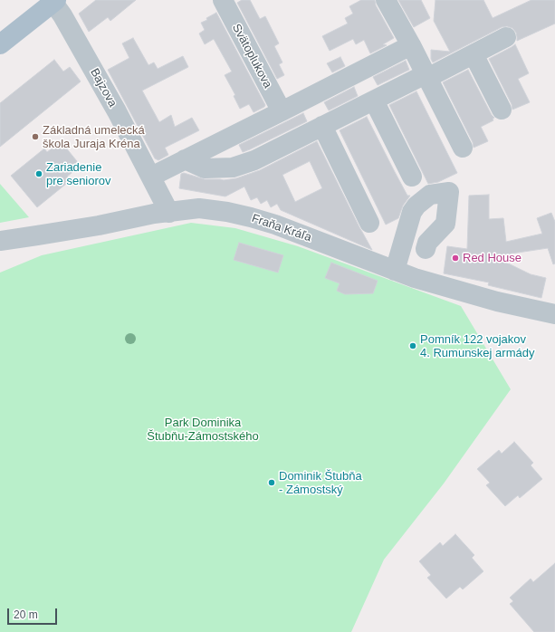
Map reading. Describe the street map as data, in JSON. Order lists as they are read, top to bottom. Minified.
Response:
{"streets":{"street":["Svätoplukova","Bajzova","Fraňa Kráľa"]},"crossings":[["Bajzova","Fraňa Kráľa"]],"parks":["Park Dominika Štubňu-Zámostského"],"places":["Základná umelecká škola Juraja Kréna","Zariadenie pre seniorov","Red House","Pomník 122 vojakov 4. Rumunskej armády","Dominik Štubňa - Zámostský"],"scale_bar":"20 m"}
